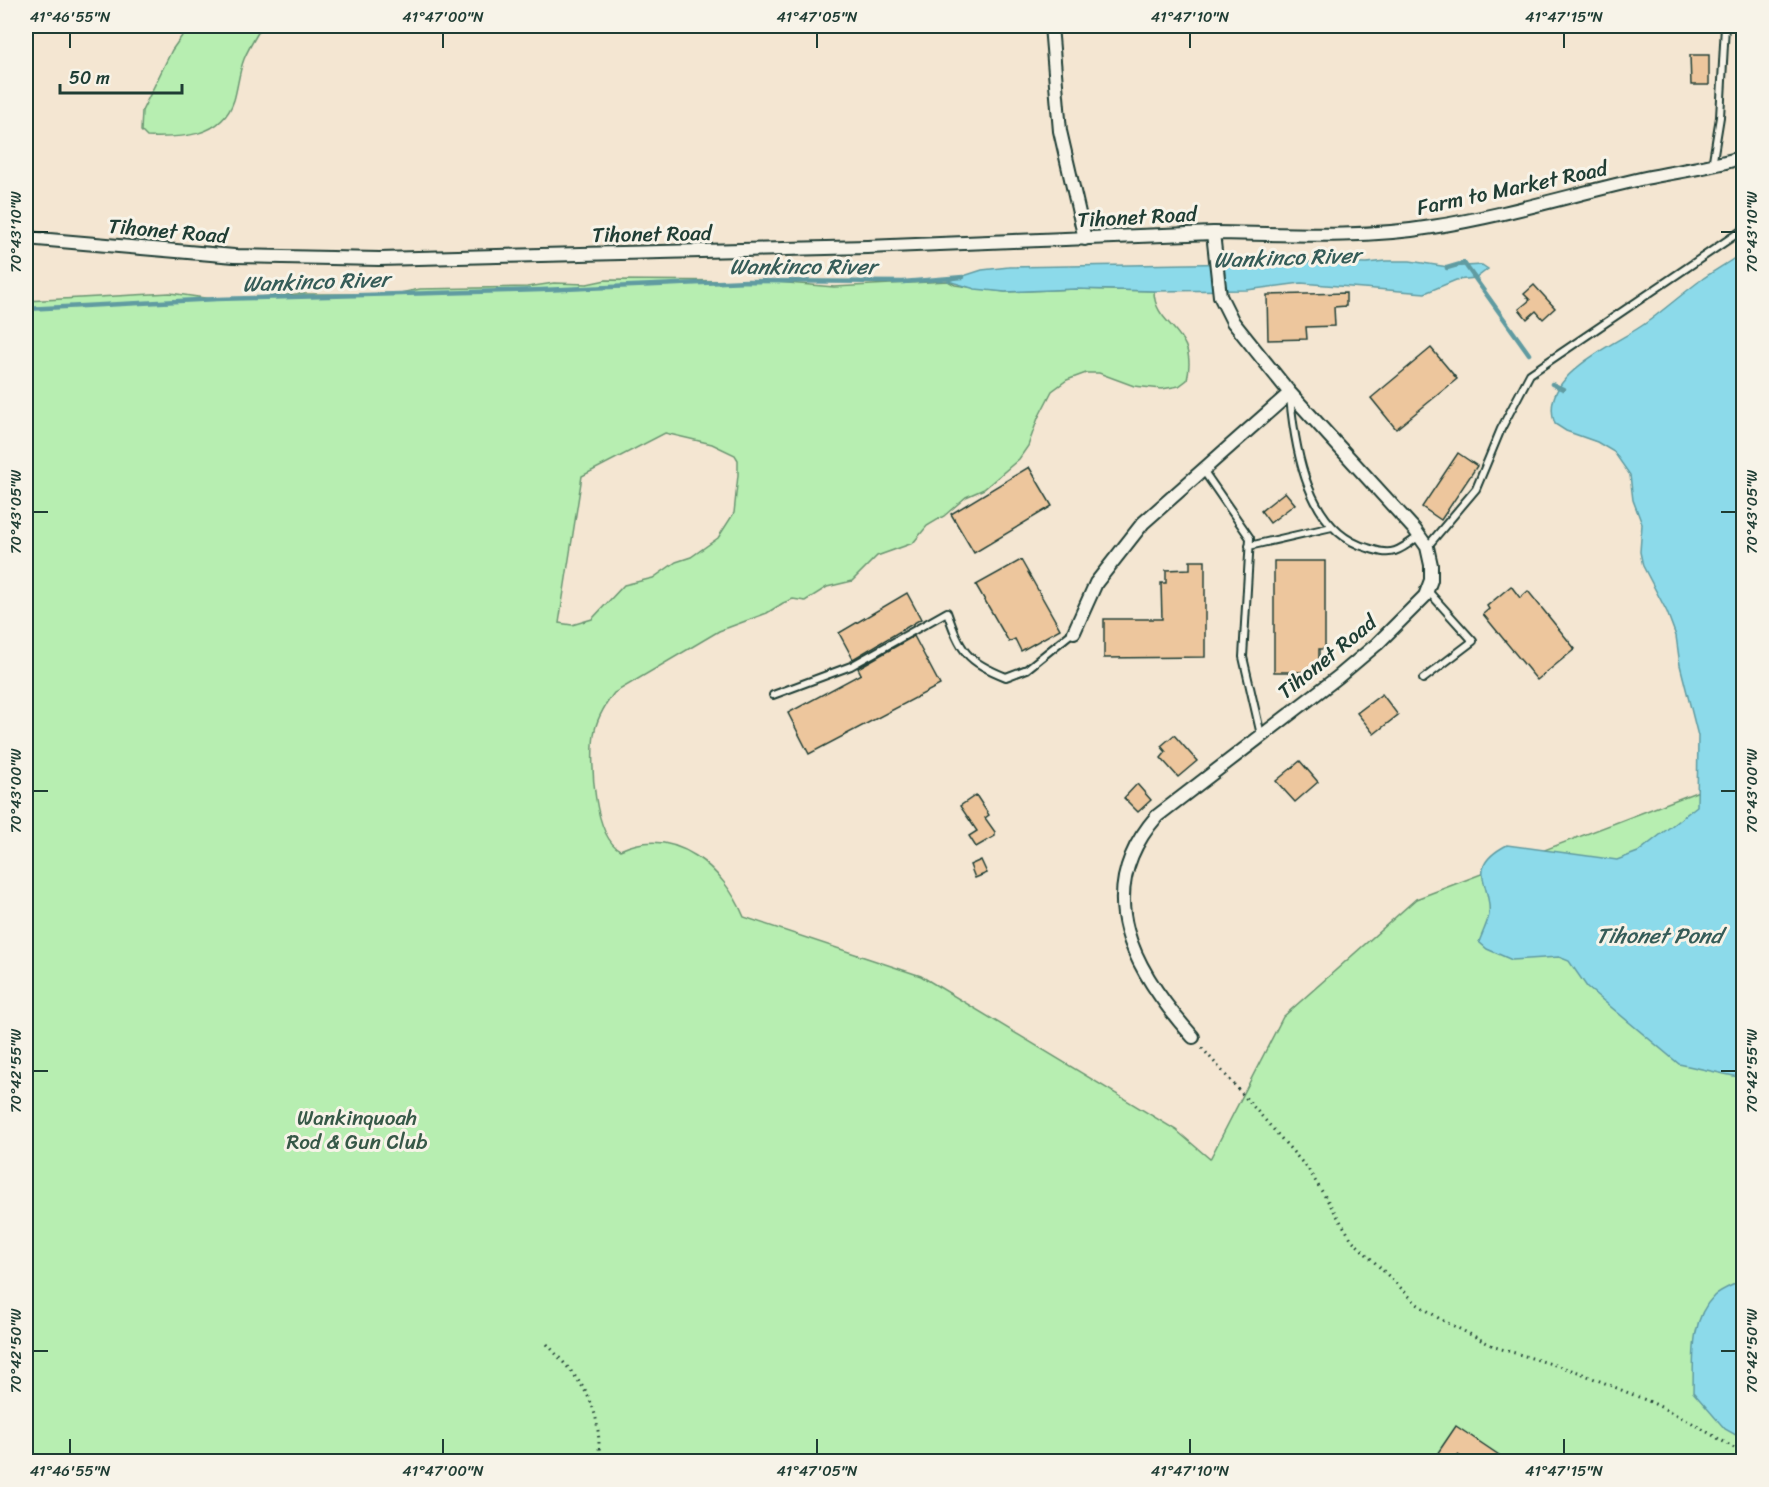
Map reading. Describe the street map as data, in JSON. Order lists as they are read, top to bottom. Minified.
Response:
{"streets":{"street":["Farm to Market Road","Tihonet Road"]},"crossings":[["Farm to Market Road","Tihonet Road"]],"water":["Wankinco River","Tihonet Pond"],"parks":["Wankinquoah Rod & Gun Club"],"scale_bar":"50 m","coordinates":["41°46'55\"N","41°47'00\"N","41°47'05\"N","41°47'10\"N","41°47'15\"N","70°43'10\"W","70°43'05\"W","70°43'00\"W","70°42'55\"W","70°42'50\"W"]}
